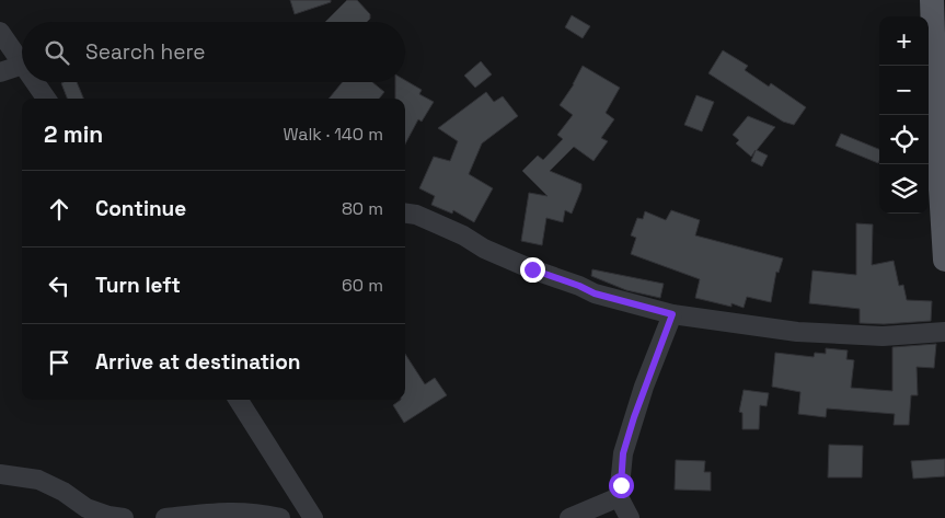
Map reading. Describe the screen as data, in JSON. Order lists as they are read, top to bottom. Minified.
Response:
{"page":{"map_buttons":["+","−"],"search":"Search here","heading":["2 min","Walk · 140 m"],"list":[["Continue","80 m"],["Turn left","60 m"],"Arrive at destination"]}}
